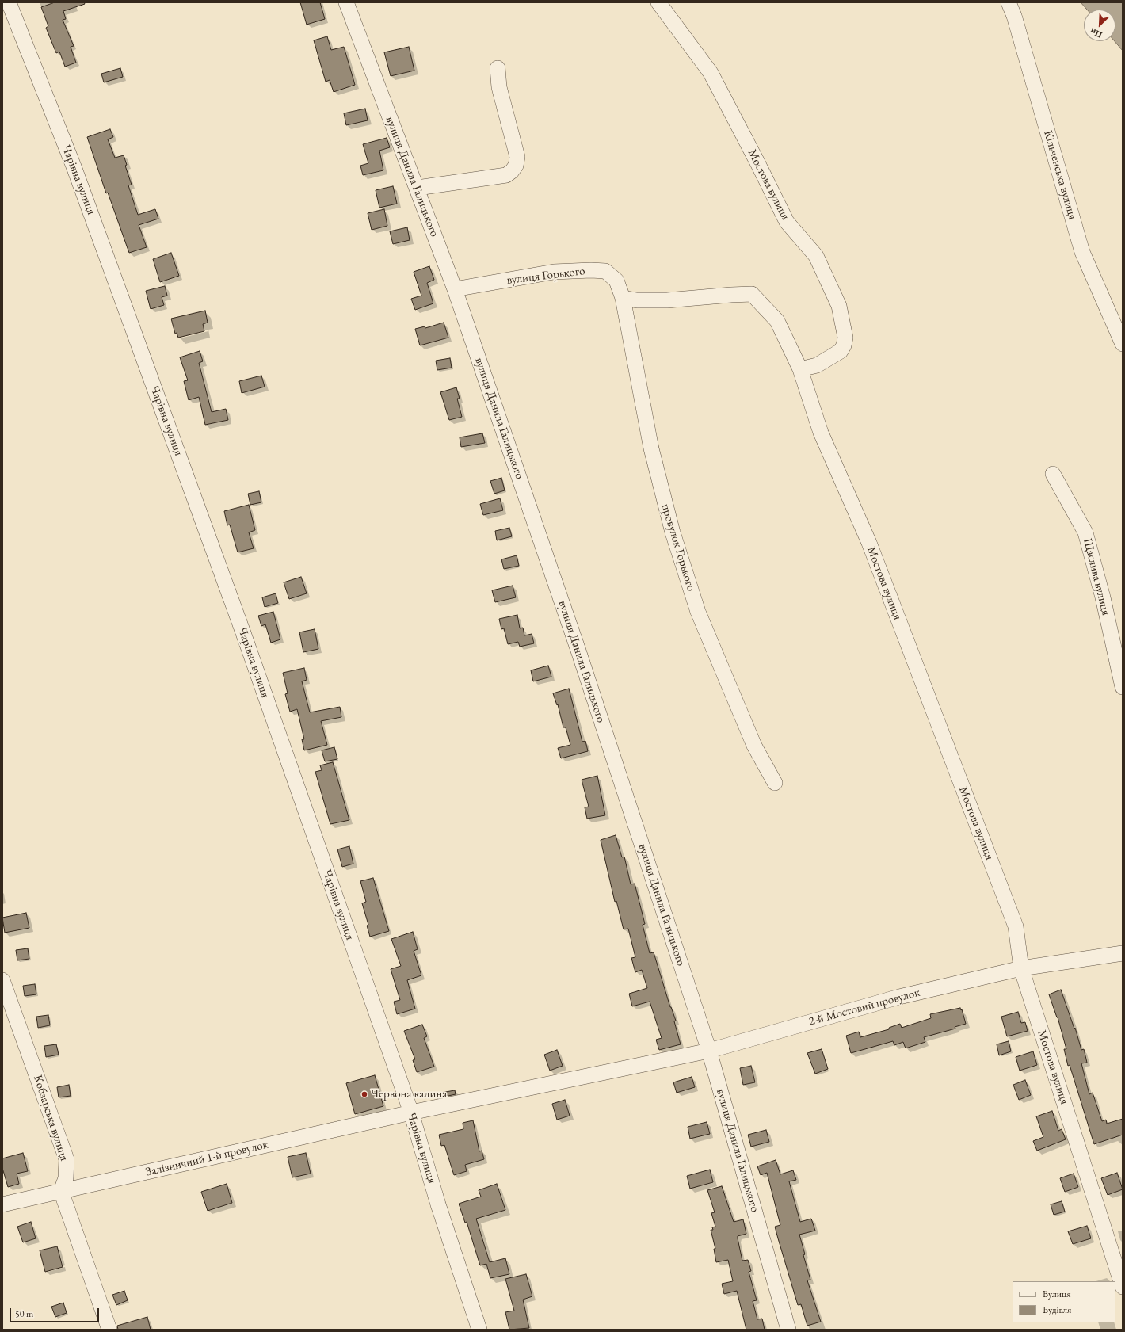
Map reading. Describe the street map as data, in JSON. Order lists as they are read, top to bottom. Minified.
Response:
{"streets":{"street":["Кільченська вулиця","вулиця Данила Галицького","Чарівна вулиця","Мостова вулиця","вулиця Горького","провулок Горького","Щаслива вулиця","2-й Мостовий провулок","Кобзарська вулиця","Залізничний 1-й провулок"]},"crossings":[["вулиця Данила Галицького","вулиця Горького"],["вулиця Данила Галицького","2-й Мостовий провулок"],["Чарівна вулиця","2-й Мостовий провулок"],["Чарівна вулиця","Залізничний 1-й провулок"],["Мостова вулиця","вулиця Горького"],["Мостова вулиця","провулок Горького"],["Мостова вулиця","2-й Мостовий провулок"],["вулиця Горького","провулок Горького"],["2-й Мостовий провулок","Залізничний 1-й провулок"],["Кобзарська вулиця","Залізничний 1-й провулок"]],"places":["Червона калина"],"legend":["Вулиця","Будівля"],"scale_bar":"50 m","north":"bottom left"}
